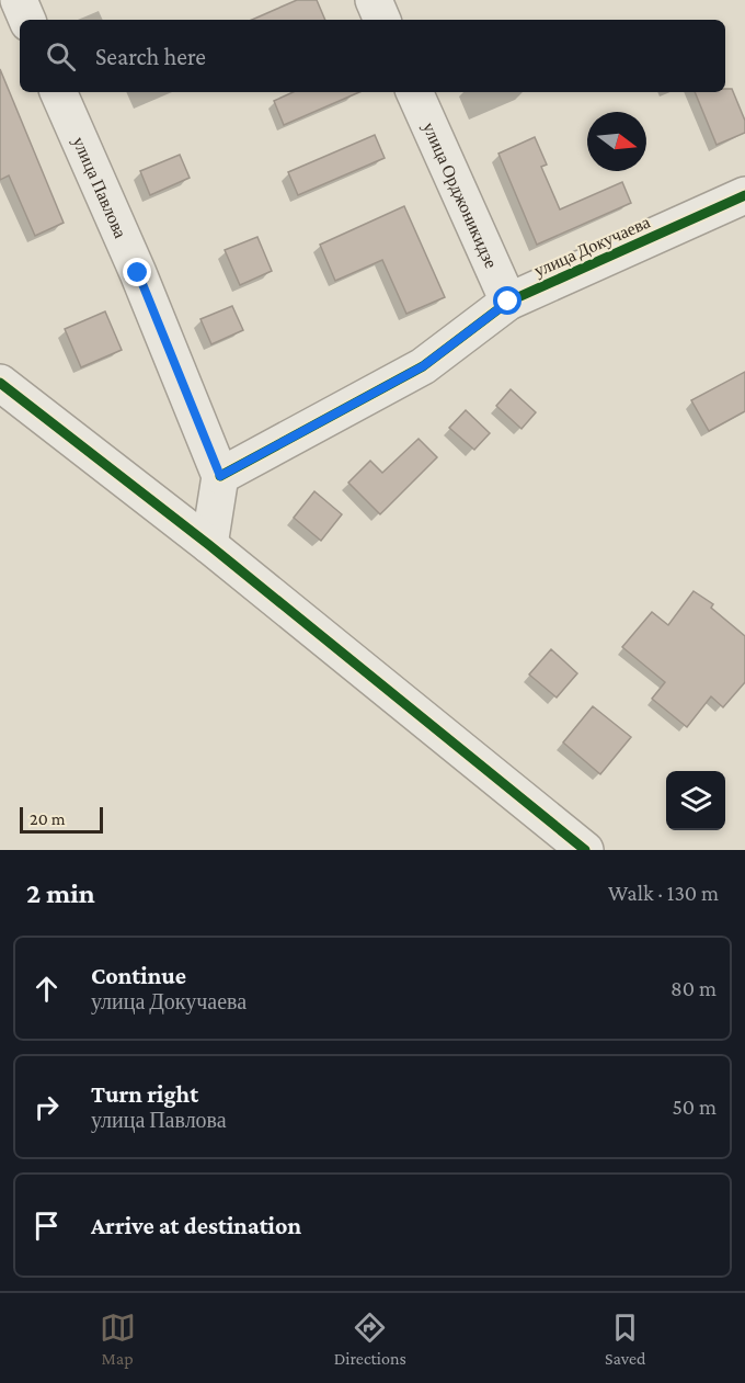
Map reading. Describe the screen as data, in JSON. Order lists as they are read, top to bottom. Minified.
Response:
{"streets":{"street":["улица Павлова","улица Орджоникидзе","улица Докучаева"]},"crossings":[["улица Павлова","улица Докучаева"],["улица Орджоникидзе","улица Докучаева"]],"scale_bar":"20 m","north":"right","page":{"search":"Search here","scale":"20 m","heading":["2 min","Walk · 130 m"],"list":[["Continue","улица Докучаева","80 m"],["Turn right","улица Павлова","50 m"],"Arrive at destination"],"nav":["Map","Directions","Saved"]}}
